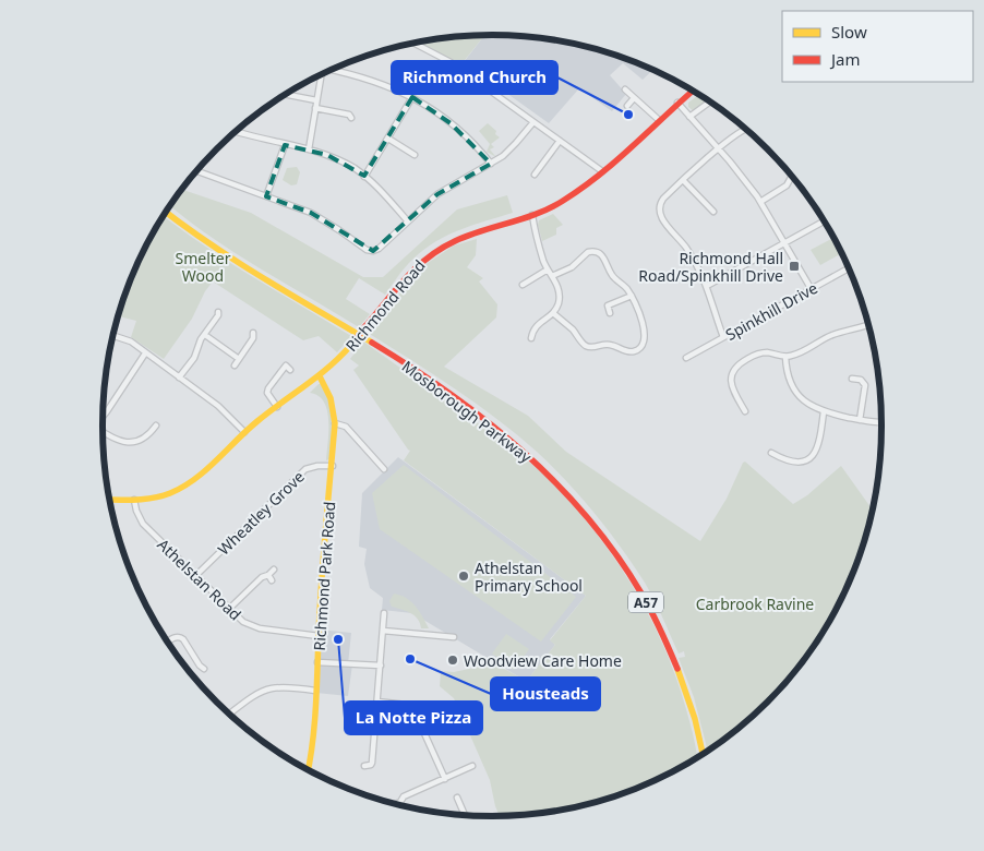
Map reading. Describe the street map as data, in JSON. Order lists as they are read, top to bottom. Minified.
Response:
{"streets":{"main road":["Richmond Road","Mosborough Parkway","Richmond Park Road","A57"],"street":["Spinkhill Drive","Wheatley Grove","Athelstan Road"]},"crossings":[["Richmond Road","Richmond Park Road"],["Richmond Road","Athelstan Road"],["Wheatley Grove","Richmond Park Road"],["Wheatley Grove","Athelstan Road"],["Richmond Park Road","Athelstan Road"]],"parks":["Smelter Wood","Carbrook Ravine"],"places":{"other":["Richmond Church","Athelstan Primary School","La Notte Pizza","Housteads","Woodview Care Home"],"transit":["Richmond Hall Road/Spinkhill Drive"]},"legend":["Slow","Jam"]}
